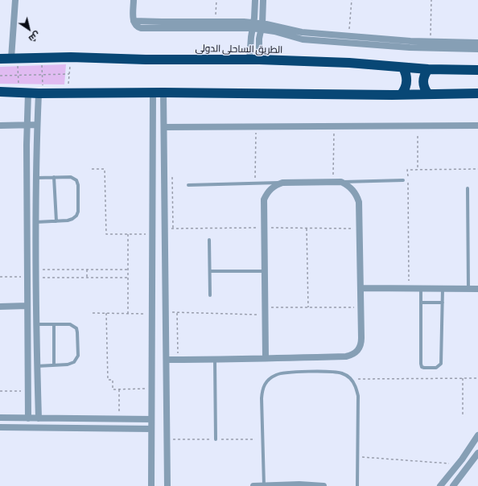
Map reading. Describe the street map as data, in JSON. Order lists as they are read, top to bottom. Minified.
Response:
{"streets":{"highway":["الطريق الساحلى الدولى"]},"north":"bottom right"}
